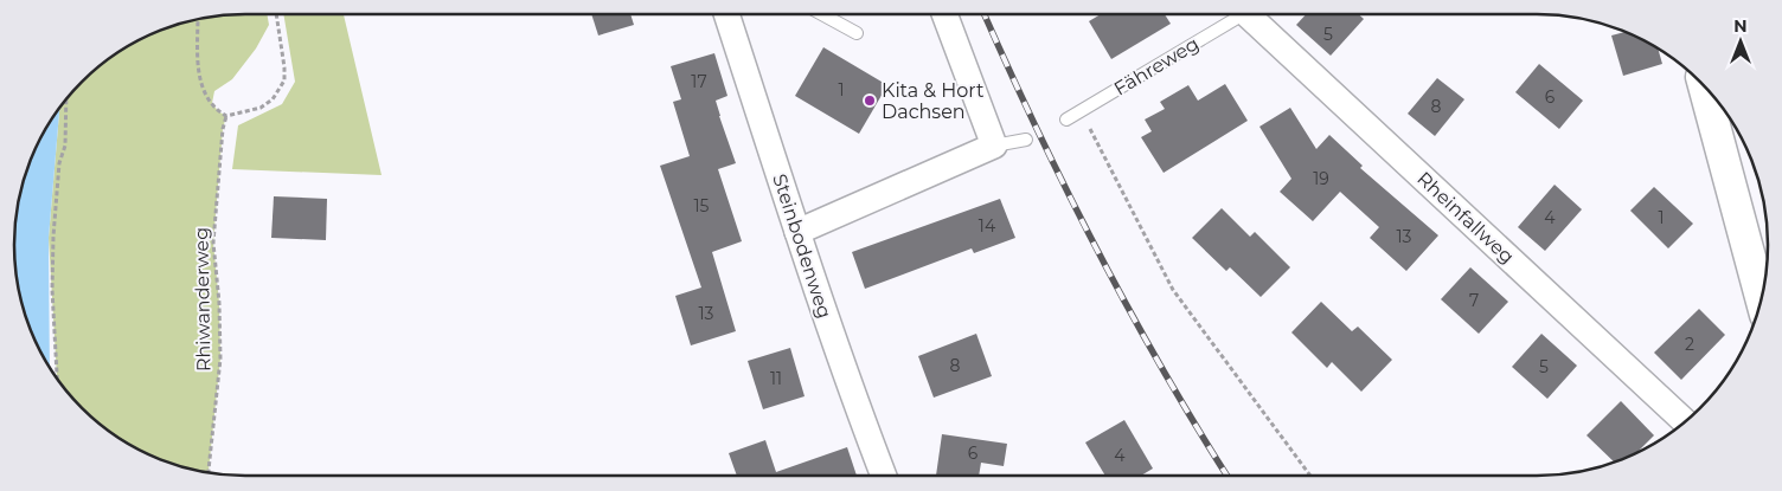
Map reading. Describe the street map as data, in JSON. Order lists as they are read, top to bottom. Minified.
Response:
{"streets":{"street":["Rheinfallweg","Steinbodenweg"],"lane":["Fähreweg"],"path":["Rhiwanderweg"]},"places":["Kita & Hort Dachsen"],"house_numbers":["5","17","1","6","8","19","15","4","1","14","13","7","13","2","8","5","11","6","4"],"north":"top"}
